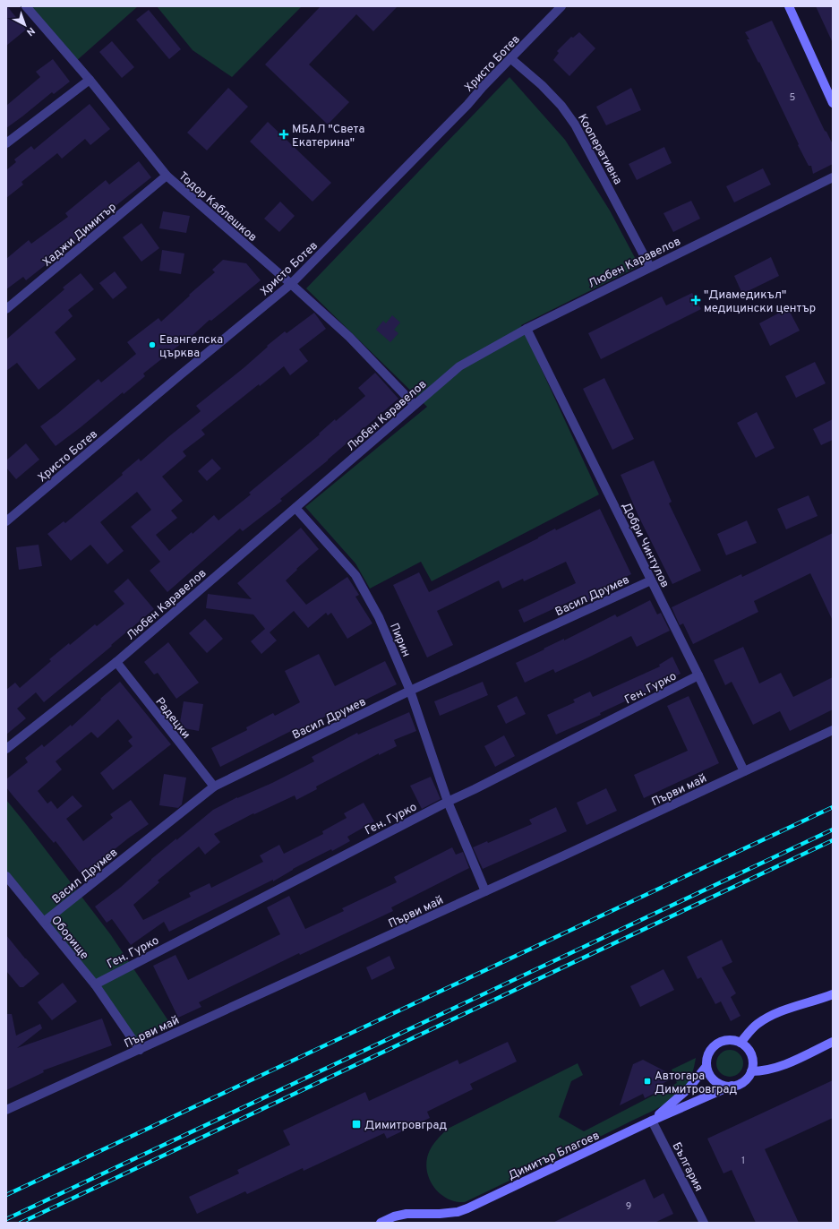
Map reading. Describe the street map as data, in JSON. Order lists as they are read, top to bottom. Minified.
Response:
{"streets":{"street":["Христо Ботев","Кооперативна","Тодор Каблешков","Хаджи Димитър","Любен Каравелов","Добри Чинтулов","Васил Друмев","Пирин","Ген. Гурко","Радецки","Първи май","Оборище","Димитър Благоев","България"]},"crossings":[["Христо Ботев","Кооперативна"],["Христо Ботев","Тодор Каблешков"],["Кооперативна","Любен Каравелов"],["Тодор Каблешков","Хаджи Димитър"],["Тодор Каблешков","Любен Каравелов"],["Любен Каравелов","Добри Чинтулов"],["Любен Каравелов","Пирин"],["Любен Каравелов","Радецки"],["Добри Чинтулов","Васил Друмев"],["Добри Чинтулов","Ген. Гурко"],["Добри Чинтулов","Първи май"],["Васил Друмев","Пирин"],["Васил Друмев","Радецки"],["Васил Друмев","Оборище"],["Пирин","Ген. Гурко"],["Пирин","Първи май"],["Ген. Гурко","Оборище"],["Първи май","Оборище"],["Димитър Благоев","България"]],"places":{"health":["МБАЛ \"Света Екатерина\"","\"Диамедикъл\" медицински център"],"other":["Евангелска църква"],"transit":["Автогара Димитровград","Димитровград"]},"house_numbers":["5","1","9"],"north":"bottom right"}
